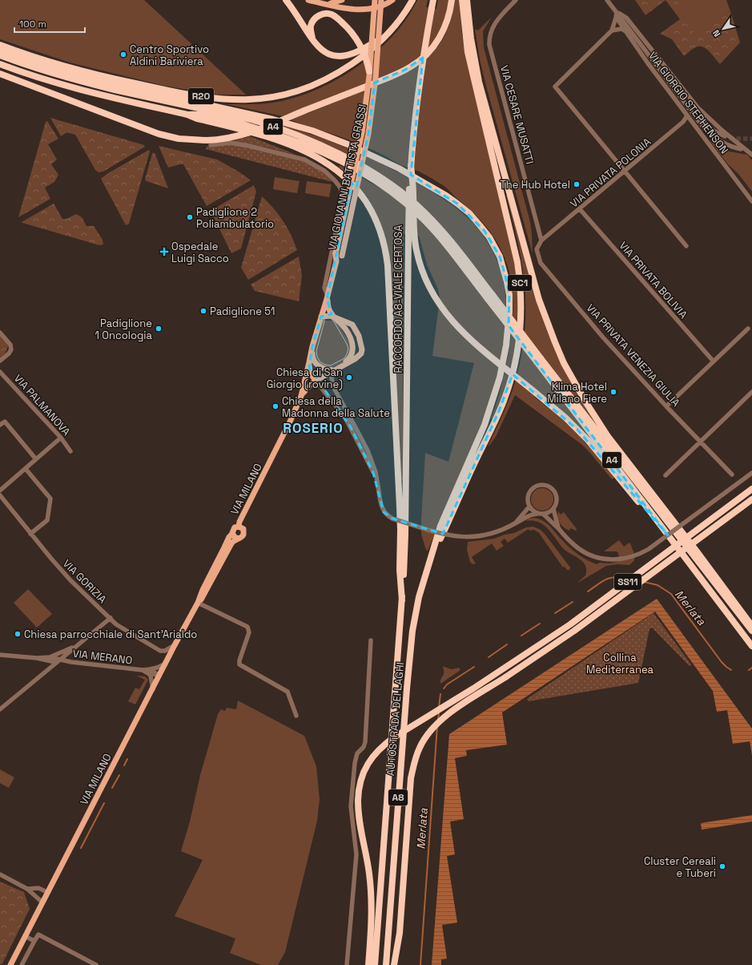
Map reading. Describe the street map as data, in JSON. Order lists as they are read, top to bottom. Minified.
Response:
{"streets":{"highway":["R20","A4","SC1","RACCORDO A8-VIALE CERTOSA","SS11","AUTOSTRADA DEI LAGHI","A8"],"main road":["VIA GIOVANNI BATTISTA GRASSI","VIA MILANO"],"street":["VIA GIORGIO STEPHENSON","VIA CESARE MUSATTI","VIA PRIVATA POLONIA","VIA PRIVATA BOLIVIA","VIA PRIVATA VENEZIA GIULIA","VIA PALMANOVA","VIA GORIZIA","VIA MERANO"]},"crossings":[["VIA GIORGIO STEPHENSON","VIA PRIVATA POLONIA"],["VIA CESARE MUSATTI","VIA PRIVATA POLONIA"],["VIA CESARE MUSATTI","VIA PRIVATA VENEZIA GIULIA"],["VIA PRIVATA POLONIA","VIA PRIVATA BOLIVIA"],["VIA PRIVATA POLONIA","VIA PRIVATA VENEZIA GIULIA"],["VIA GIOVANNI BATTISTA GRASSI","VIA MILANO"],["SC1","AUTOSTRADA DEI LAGHI"],["RACCORDO A8-VIALE CERTOSA","AUTOSTRADA DEI LAGHI"],["VIA MILANO","VIA GORIZIA"],["VIA MILANO","VIA MERANO"]],"districts":["ROSERIO"],"water":["Merlata"],"parks":["Collina Mediterranea"],"places":{"other":["Centro Sportivo Aldini Bariviera","The Hub Hotel","Padiglione 2 Poliambulatorio","Padiglione 51","Padiglione 1 Oncologia","Chiesa di San Giorgio (rovine)","Klima Hotel Milano Fiere","Chiesa della Madonna della Salute","Chiesa parrocchiale di Sant'Arialdo","Cluster Cereali e Tuberi"],"health":["Ospedale Luigi Sacco"]},"scale_bar":"100 m","north":"bottom left"}
